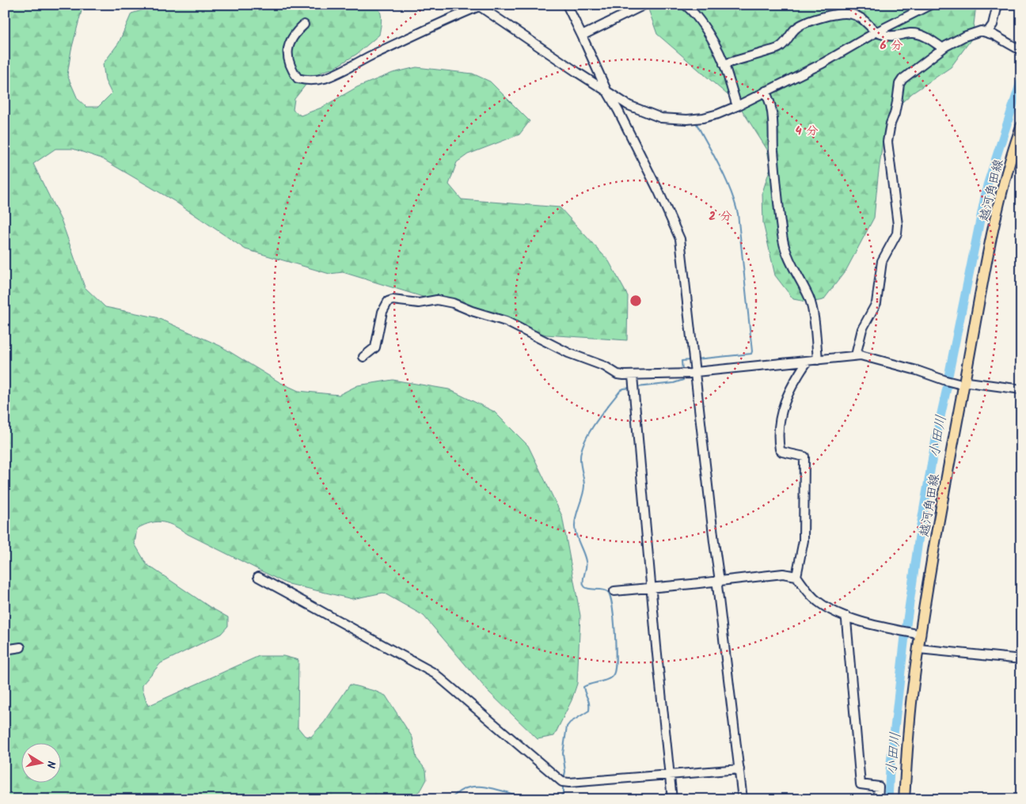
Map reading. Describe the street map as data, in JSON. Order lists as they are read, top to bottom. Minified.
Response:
{"streets":{"main road":["越河角田線"]},"water":["小田川"],"north":"right","rings":["6 分","4 分","2 分"]}
